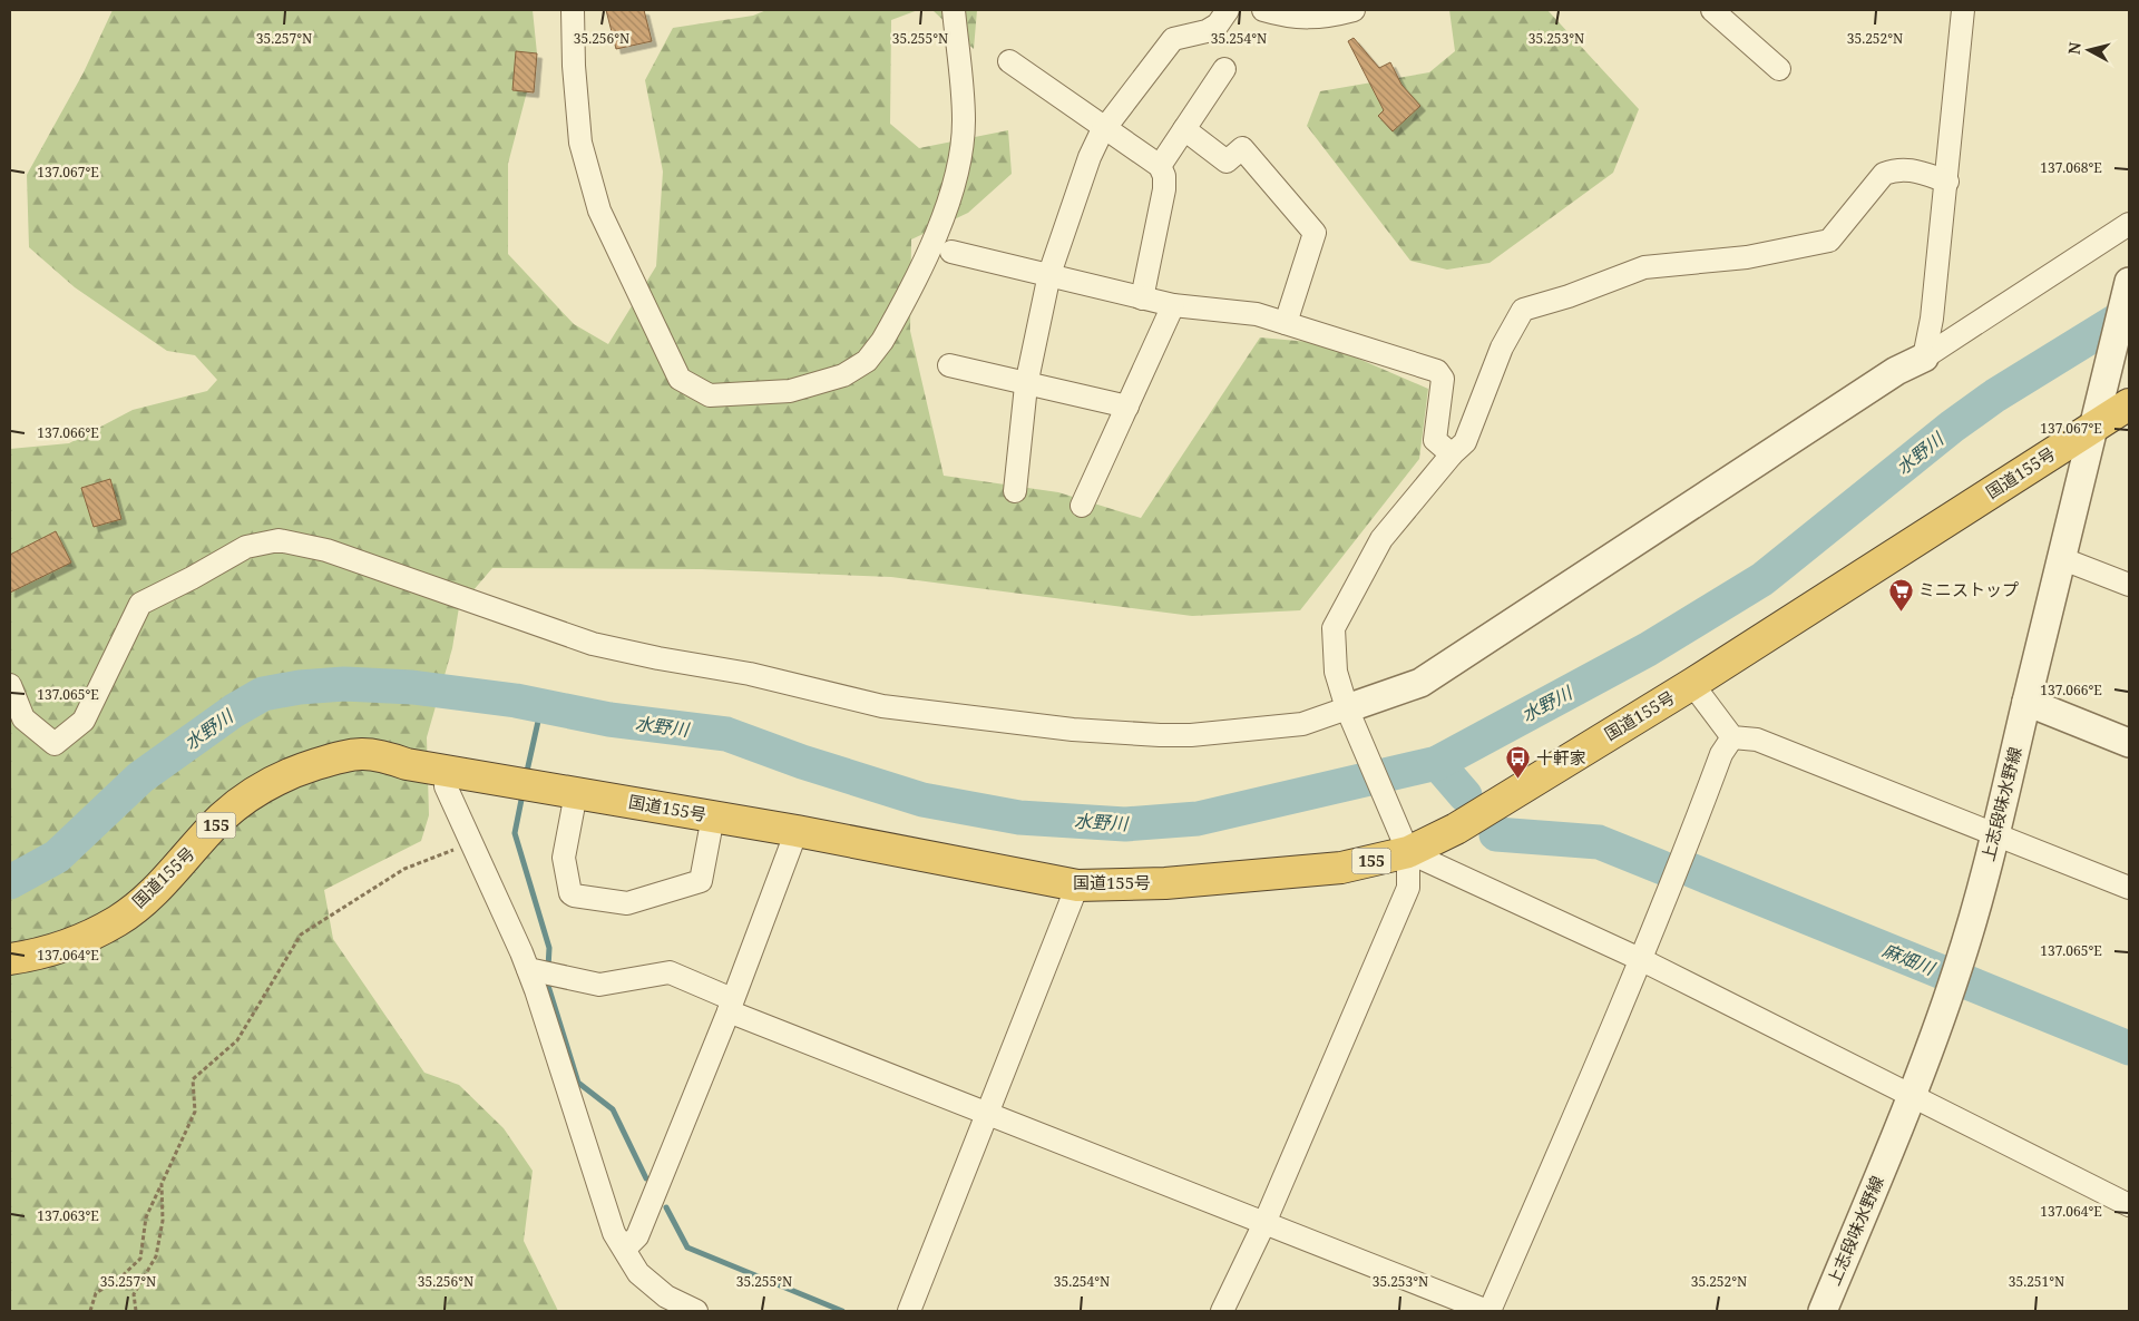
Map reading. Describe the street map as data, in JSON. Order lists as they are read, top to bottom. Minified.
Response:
{"streets":{"highway":["国道155号","155"],"street":["上志段味水野線"]},"crossings":[["国道155号","上志段味水野線"]],"water":["水野川","麻畑川"],"places":{"supermarket":["ミニストップ"],"bus stop":["十軒家"]},"north":"left","coordinates":["35.257°N","35.256°N","35.255°N","35.254°N","35.253°N","35.252°N","137.068°E","137.067°E","137.066°E","137.065°E","137.064°E","137.063°E","35.251°N"]}
